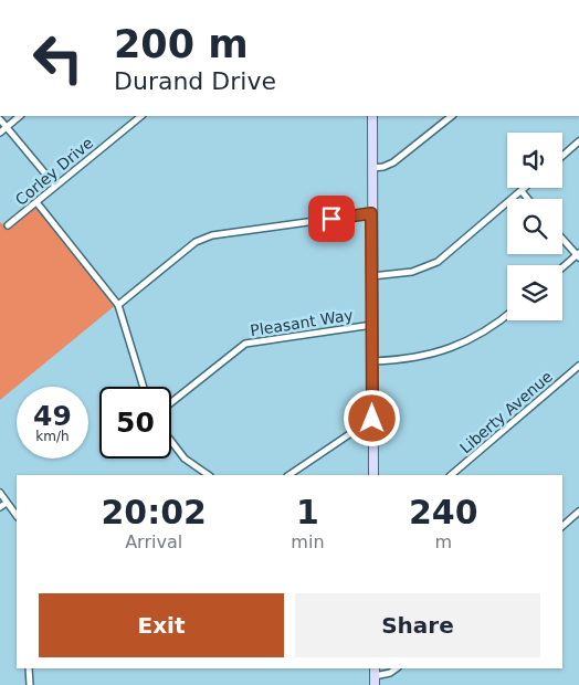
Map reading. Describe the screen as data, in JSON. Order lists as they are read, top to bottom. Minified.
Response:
{"streets":{"street":["Corley Drive","Pleasant Way","Liberty Avenue"]},"page":{"turn":["200 m","Durand Drive"],"speed":"49 km/h","limit":"50","eta":["20:02","Arrival","1","min","240","m"],"buttons":["Exit","Share"]}}
